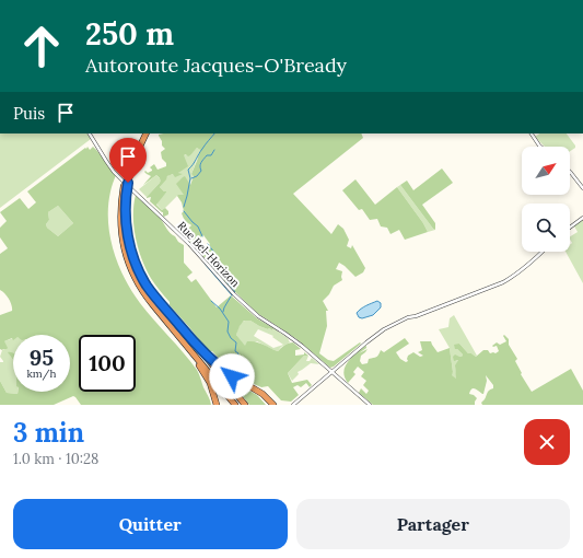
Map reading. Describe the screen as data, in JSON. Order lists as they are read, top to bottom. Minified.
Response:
{"streets":{"street":["Rue Bel-Horizon"]},"north":"top right","page":{"turn":["250 m","Autoroute Jacques-O'Bready"],"then":"Puis","speed":"95 km/h","limit":"100","heading":["3 min","1.0 km · 10:28"],"buttons":["Quitter","Partager"]}}
